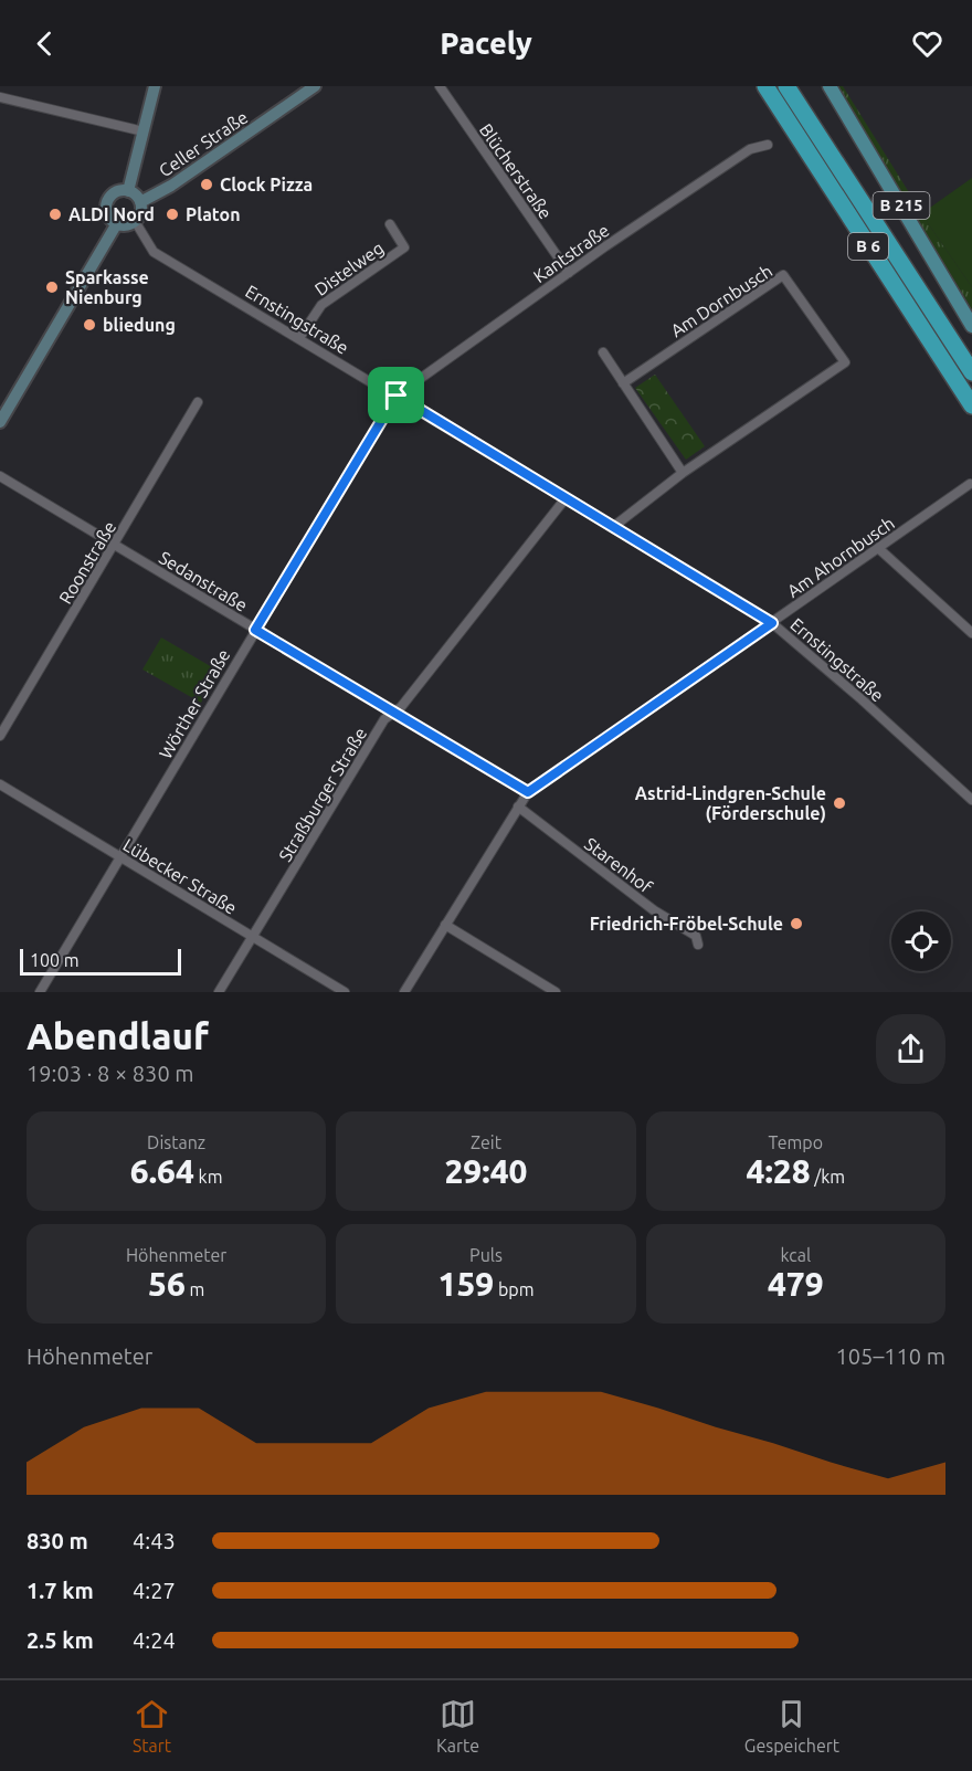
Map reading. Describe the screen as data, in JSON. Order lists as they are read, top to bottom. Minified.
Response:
{"streets":{"highway":["B 6"],"main road":["Celler Straße","B 215"],"street":["Blücherstraße","Kantstraße","Distelweg","Am Dornbusch","Ernstingstraße","Am Ahornbusch","Roonstraße","Sedanstraße","Wörther Straße","Straßburger Straße","Starenhof","Lübecker Straße"]},"crossings":[["Celler Straße","Ernstingstraße"],["Blücherstraße","Kantstraße"],["Kantstraße","Ernstingstraße"],["Kantstraße","Wörther Straße"],["Distelweg","Ernstingstraße"],["Am Dornbusch","Ernstingstraße"],["Ernstingstraße","Am Ahornbusch"],["Ernstingstraße","Wörther Straße"],["Ernstingstraße","Straßburger Straße"],["Am Ahornbusch","Sedanstraße"],["Am Ahornbusch","Starenhof"],["Roonstraße","Sedanstraße"],["Sedanstraße","Wörther Straße"],["Sedanstraße","Straßburger Straße"],["Wörther Straße","Lübecker Straße"],["Straßburger Straße","Lübecker Straße"]],"places":["Clock Pizza","ALDI Nord","Platon","Sparkasse Nienburg","bliedung","Astrid-Lindgren-Schule (Förderschule)","Friedrich-Fröbel-Schule"],"scale_bar":"100 m","page":{"header":"Pacely","scale":"100 m","heading":["Abendlauf","19:03 · 8 × 830 m"],"stats":[["Distanz","6.64 km"],["Zeit","29:40"],["Tempo","4:28 /km"],["Höhenmeter","56 m"],["Puls","159 bpm"],["kcal","479"]],"chart":["Höhenmeter","105–110 m"],"list":[{"name":"830 m","note":"4:43"},{"name":"1.7 km","note":"4:27"},{"name":"2.5 km","note":"4:24"}],"tabs":["Start","Karte","Gespeichert"]}}
